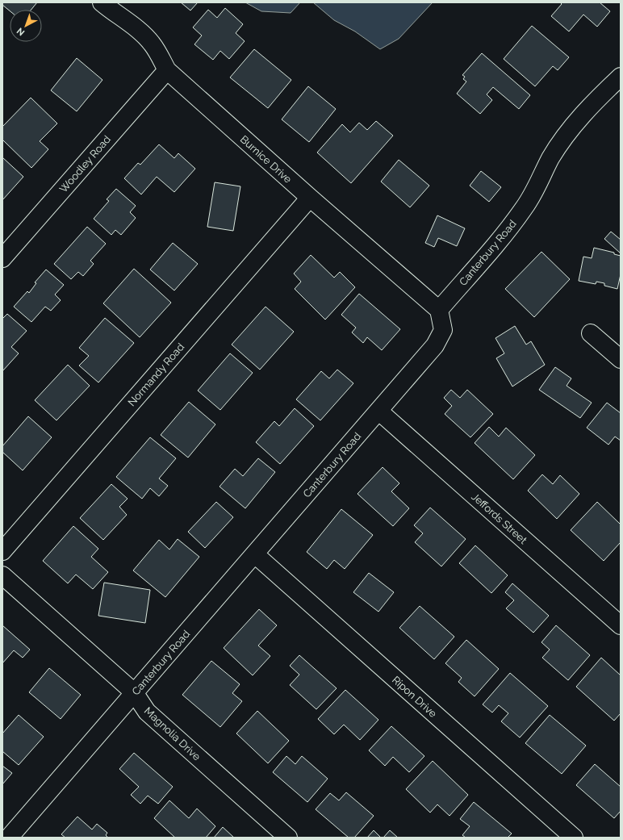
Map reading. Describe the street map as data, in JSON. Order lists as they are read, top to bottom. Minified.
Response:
{"streets":{"street":["Burnice Drive","Woodley Road","Canterbury Road","Normandy Road","Jeffords Street","Ripon Drive","Magnolia Drive"]},"crossings":[["Burnice Drive","Woodley Road"],["Burnice Drive","Canterbury Road"],["Burnice Drive","Normandy Road"],["Canterbury Road","Jeffords Street"],["Canterbury Road","Ripon Drive"],["Canterbury Road","Magnolia Drive"]],"north":"bottom left"}
